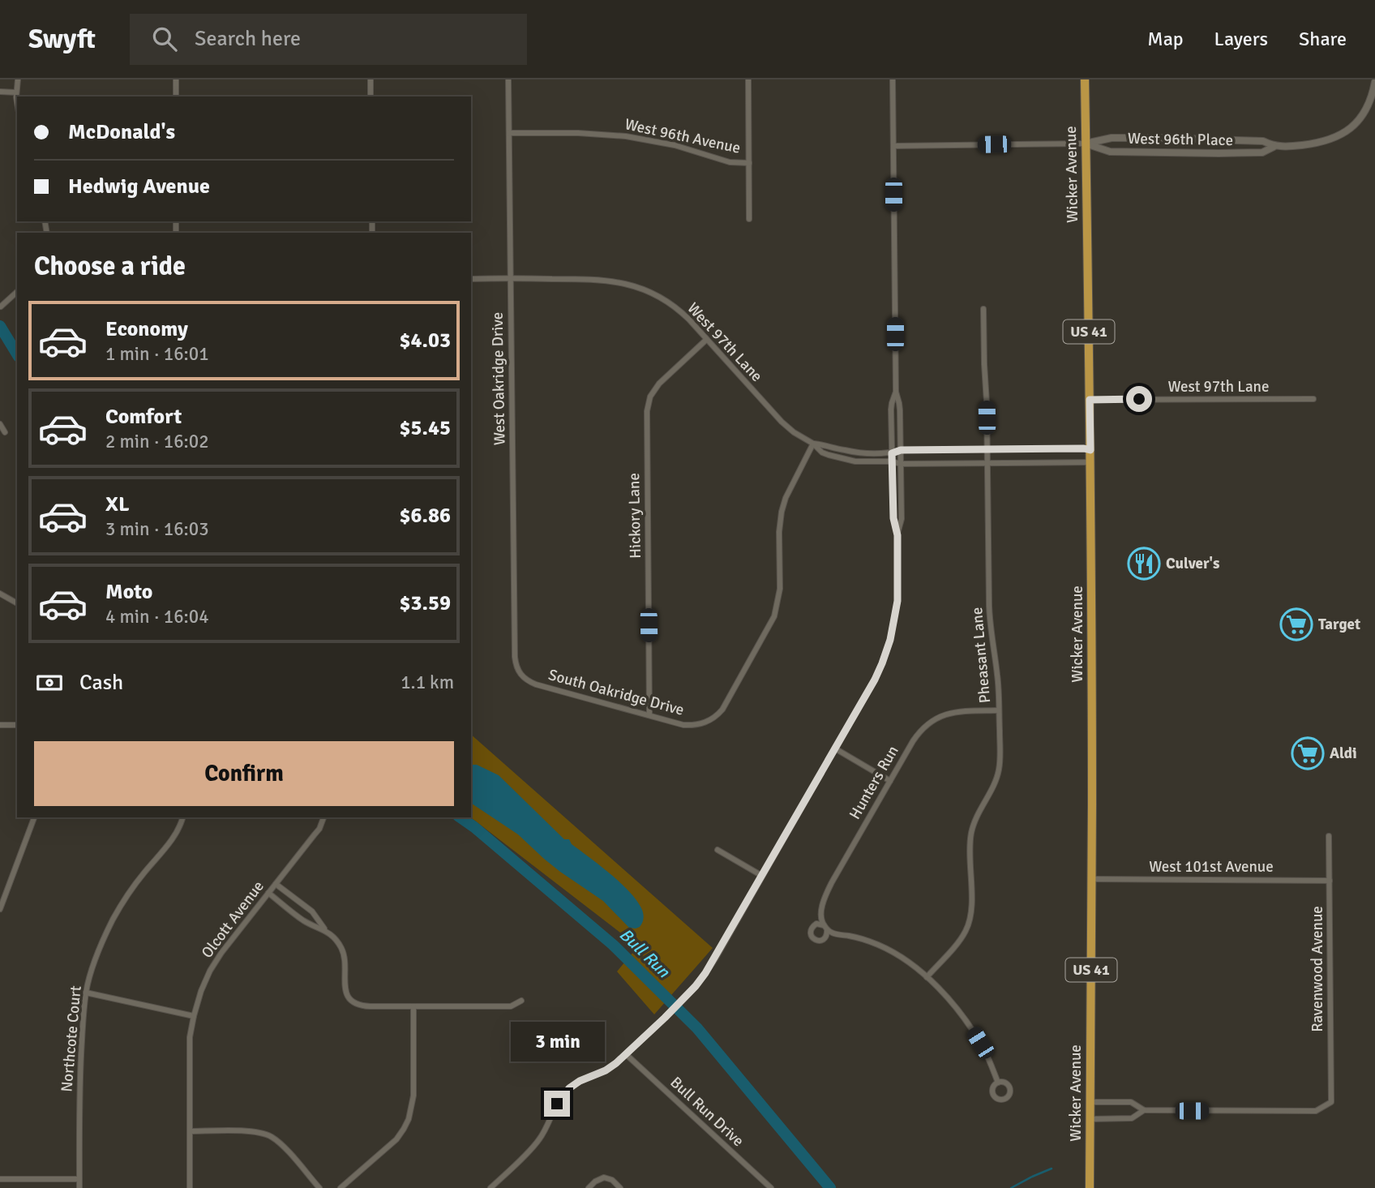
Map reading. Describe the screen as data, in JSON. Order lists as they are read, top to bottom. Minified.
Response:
{"streets":{"highway":["Wicker Avenue","US 41"],"street":["West 96th Avenue","West 96th Place","West 97th Lane","West Oakridge Drive","Hickory Lane","Pheasant Lane","South Oakridge Drive","Hunters Run","West 101st Avenue","Olcott Avenue","Ravenwood Avenue","Northcote Court","Bull Run Drive"]},"crossings":[["West 96th Avenue","West Oakridge Drive"],["West 96th Place","Wicker Avenue"],["Wicker Avenue","West 97th Lane"],["Wicker Avenue","West 101st Avenue"],["West 97th Lane","West Oakridge Drive"],["West 97th Lane","Hickory Lane"],["West 97th Lane","Pheasant Lane"],["West 97th Lane","South Oakridge Drive"],["West Oakridge Drive","South Oakridge Drive"],["Hickory Lane","South Oakridge Drive"],["Pheasant Lane","Hunters Run"],["West 101st Avenue","Ravenwood Avenue"]],"water":["Bull Run"],"places":{"restaurant":["Culver's"],"supermarket":["Target","Aldi"]},"page":{"header":"Swyft","search":"Search here","nav":["Map","Layers","Share"],"banner":["McDonald's","Hedwig Avenue"],"heading":"Choose a ride","list":[{"name":"Economy","note":"1 min · 16:01","value":"$4.03"},{"name":"Comfort","note":"2 min · 16:02","value":"$5.45"},{"name":"XL","note":"3 min · 16:03","value":"$6.86"},{"name":"Moto","note":"4 min · 16:04","value":"$3.59"}],"pay":["Cash","1.1 km"],"buttons":"Confirm","bubble":"3 min"}}
